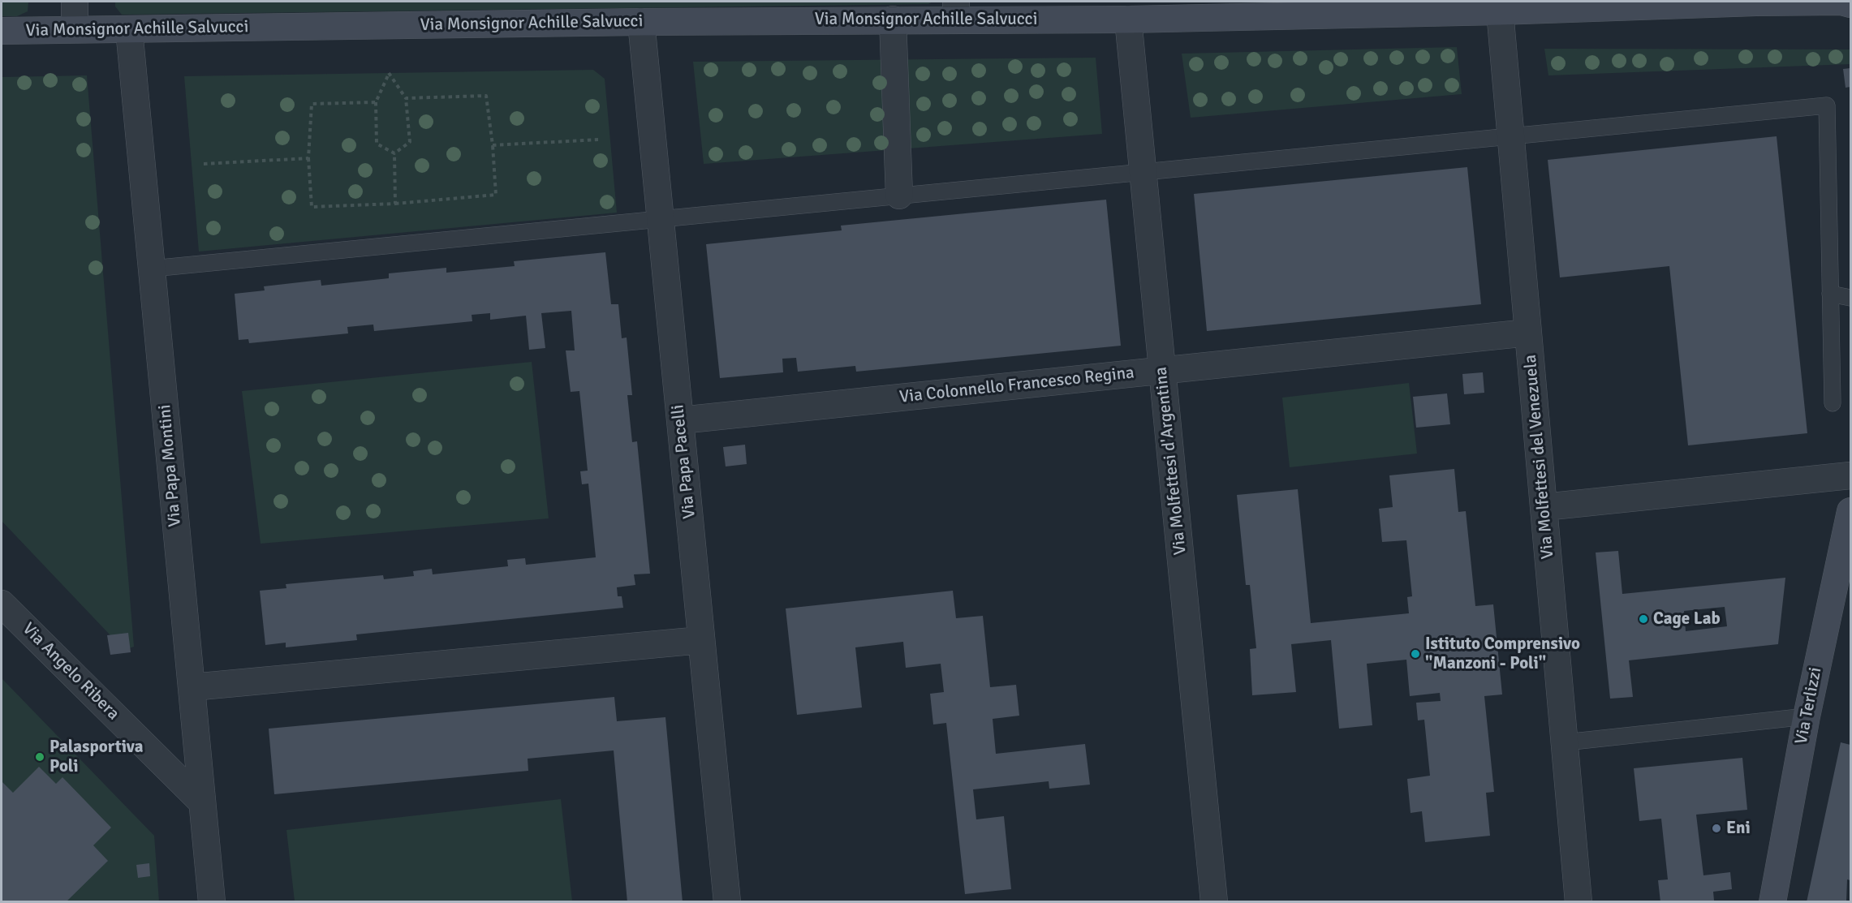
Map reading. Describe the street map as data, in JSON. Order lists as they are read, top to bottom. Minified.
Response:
{"streets":{"main road":["Via Monsignor Achille Salvucci","Via Terlizzi"],"street":["Via Colonnello Francesco Regina","Via Molfettesi del Venezuela","Via Molfettesi d'Argentina","Via Papa Pacelli","Via Papa Montini","Via Angelo Ribera"]},"crossings":[["Via Monsignor Achille Salvucci","Via Molfettesi del Venezuela"],["Via Monsignor Achille Salvucci","Via Molfettesi d'Argentina"],["Via Monsignor Achille Salvucci","Via Papa Pacelli"],["Via Monsignor Achille Salvucci","Via Papa Montini"],["Via Colonnello Francesco Regina","Via Molfettesi del Venezuela"],["Via Colonnello Francesco Regina","Via Molfettesi d'Argentina"],["Via Colonnello Francesco Regina","Via Papa Pacelli"],["Via Papa Montini","Via Angelo Ribera"]],"places":["Cage Lab","Istituto Comprensivo \"Manzoni - Poli\"","Palasportiva Poli","Eni"]}
